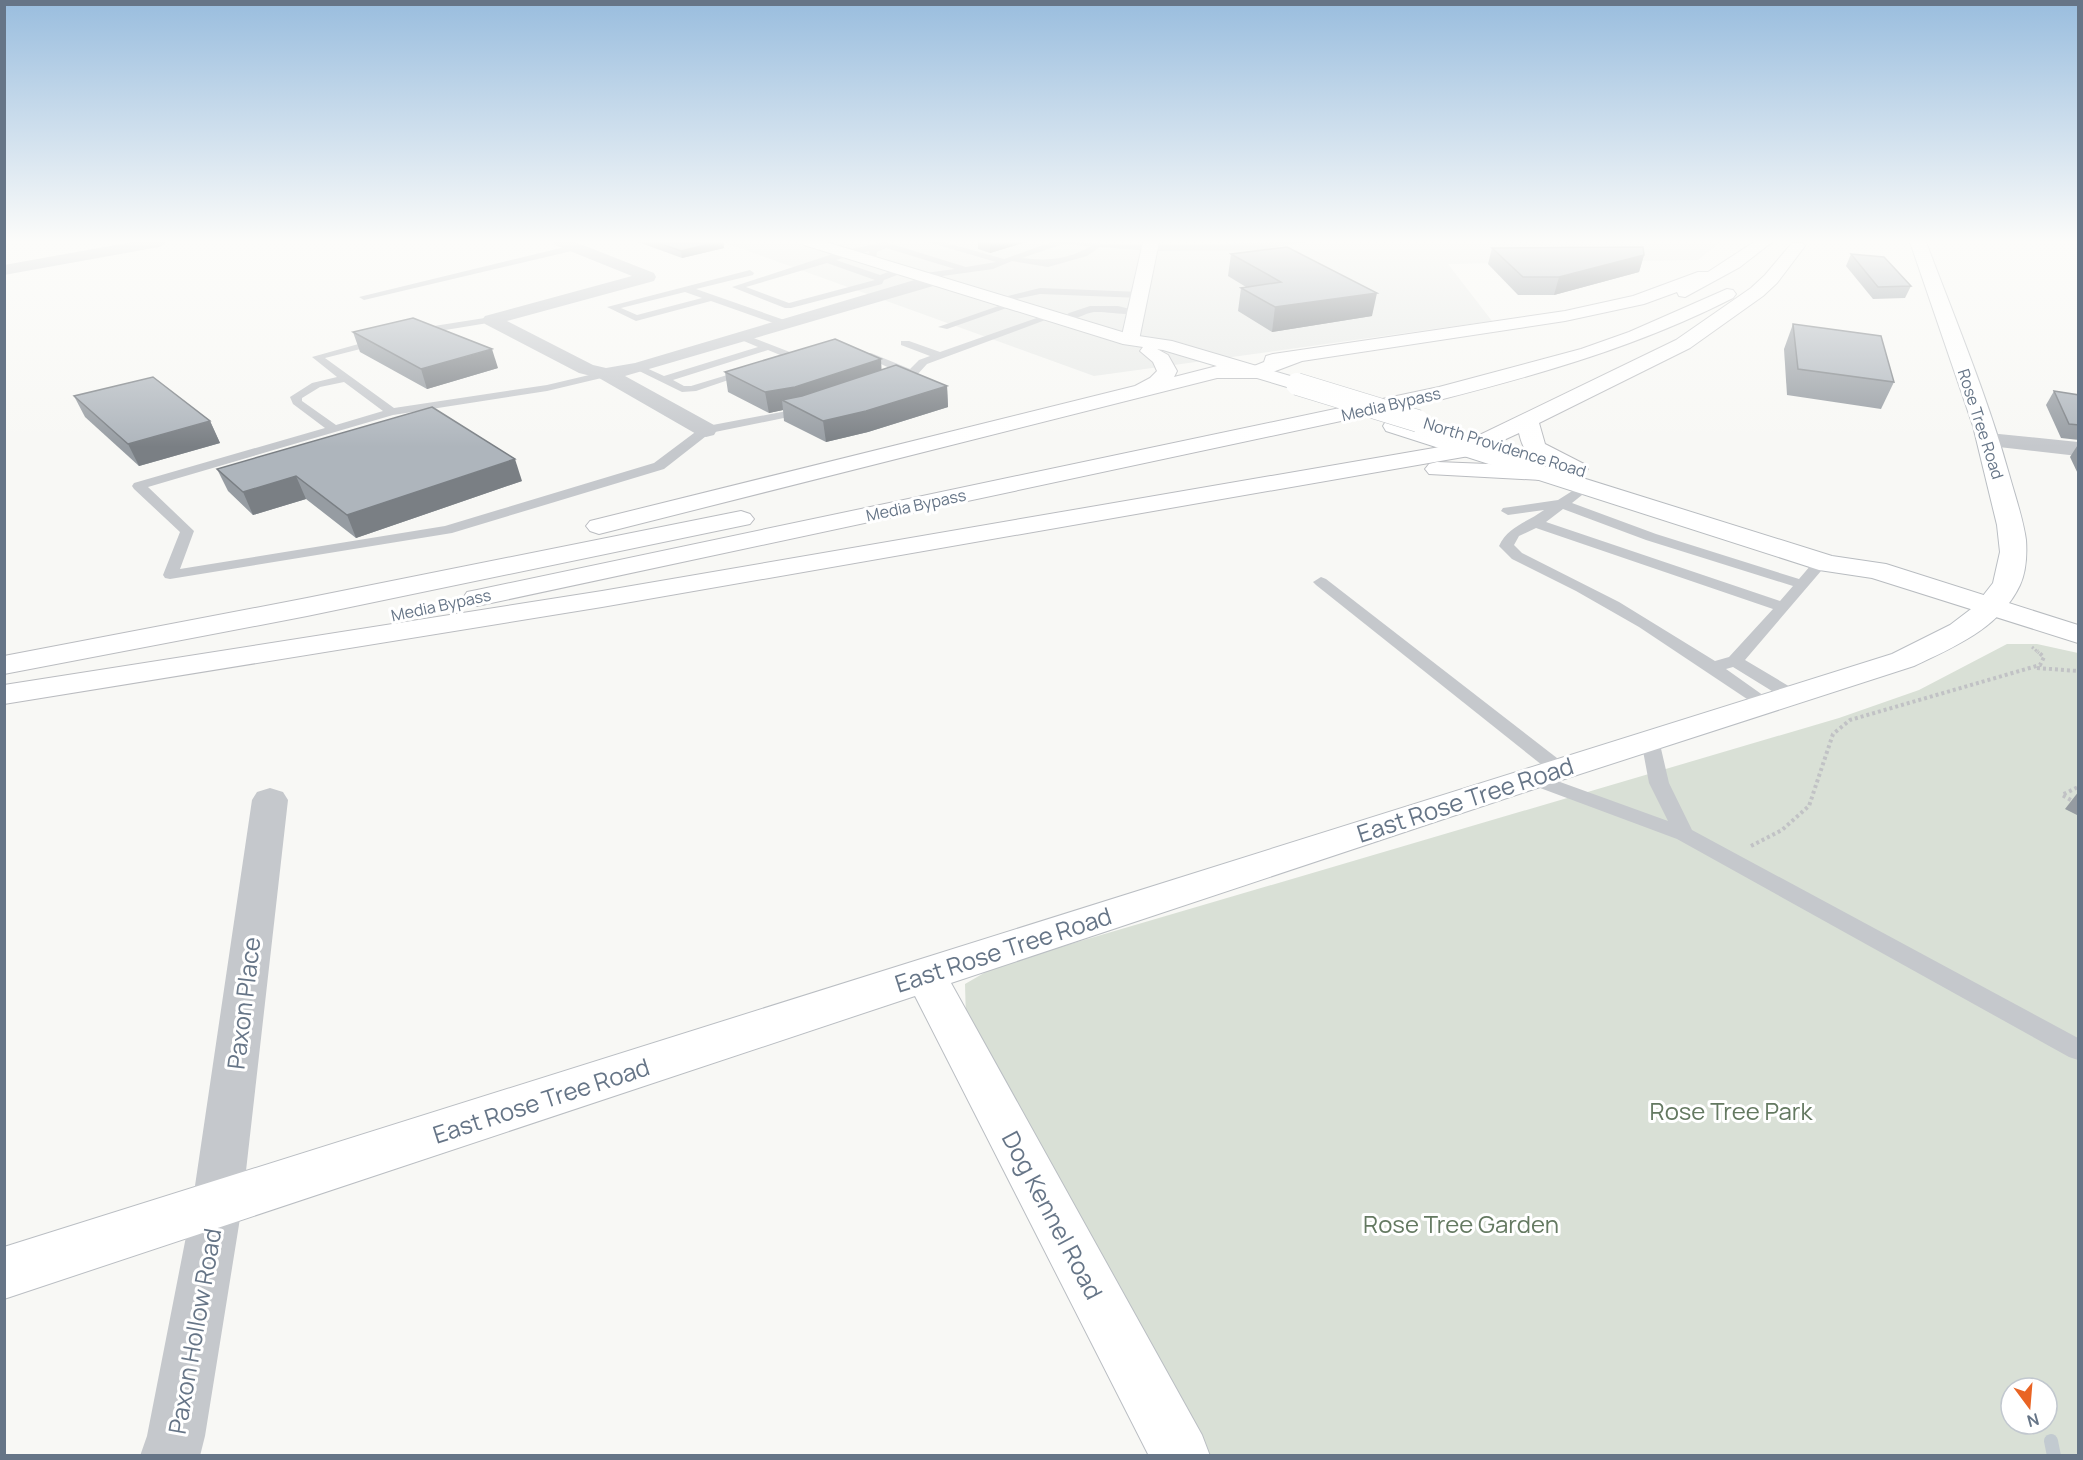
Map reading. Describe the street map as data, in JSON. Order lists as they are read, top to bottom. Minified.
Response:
{"streets":{"main road":["Media Bypass","Rose Tree Road","North Providence Road","East Rose Tree Road","Dog Kennel Road"],"street":["Paxon Place","Paxon Hollow Road"]},"crossings":[["Rose Tree Road","North Providence Road"],["Rose Tree Road","East Rose Tree Road"],["North Providence Road","East Rose Tree Road"],["East Rose Tree Road","Paxon Place"],["East Rose Tree Road","Dog Kennel Road"],["East Rose Tree Road","Paxon Hollow Road"],["Paxon Place","Paxon Hollow Road"]],"parks":["Rose Tree Park","Rose Tree Garden"],"north":"bottom"}
